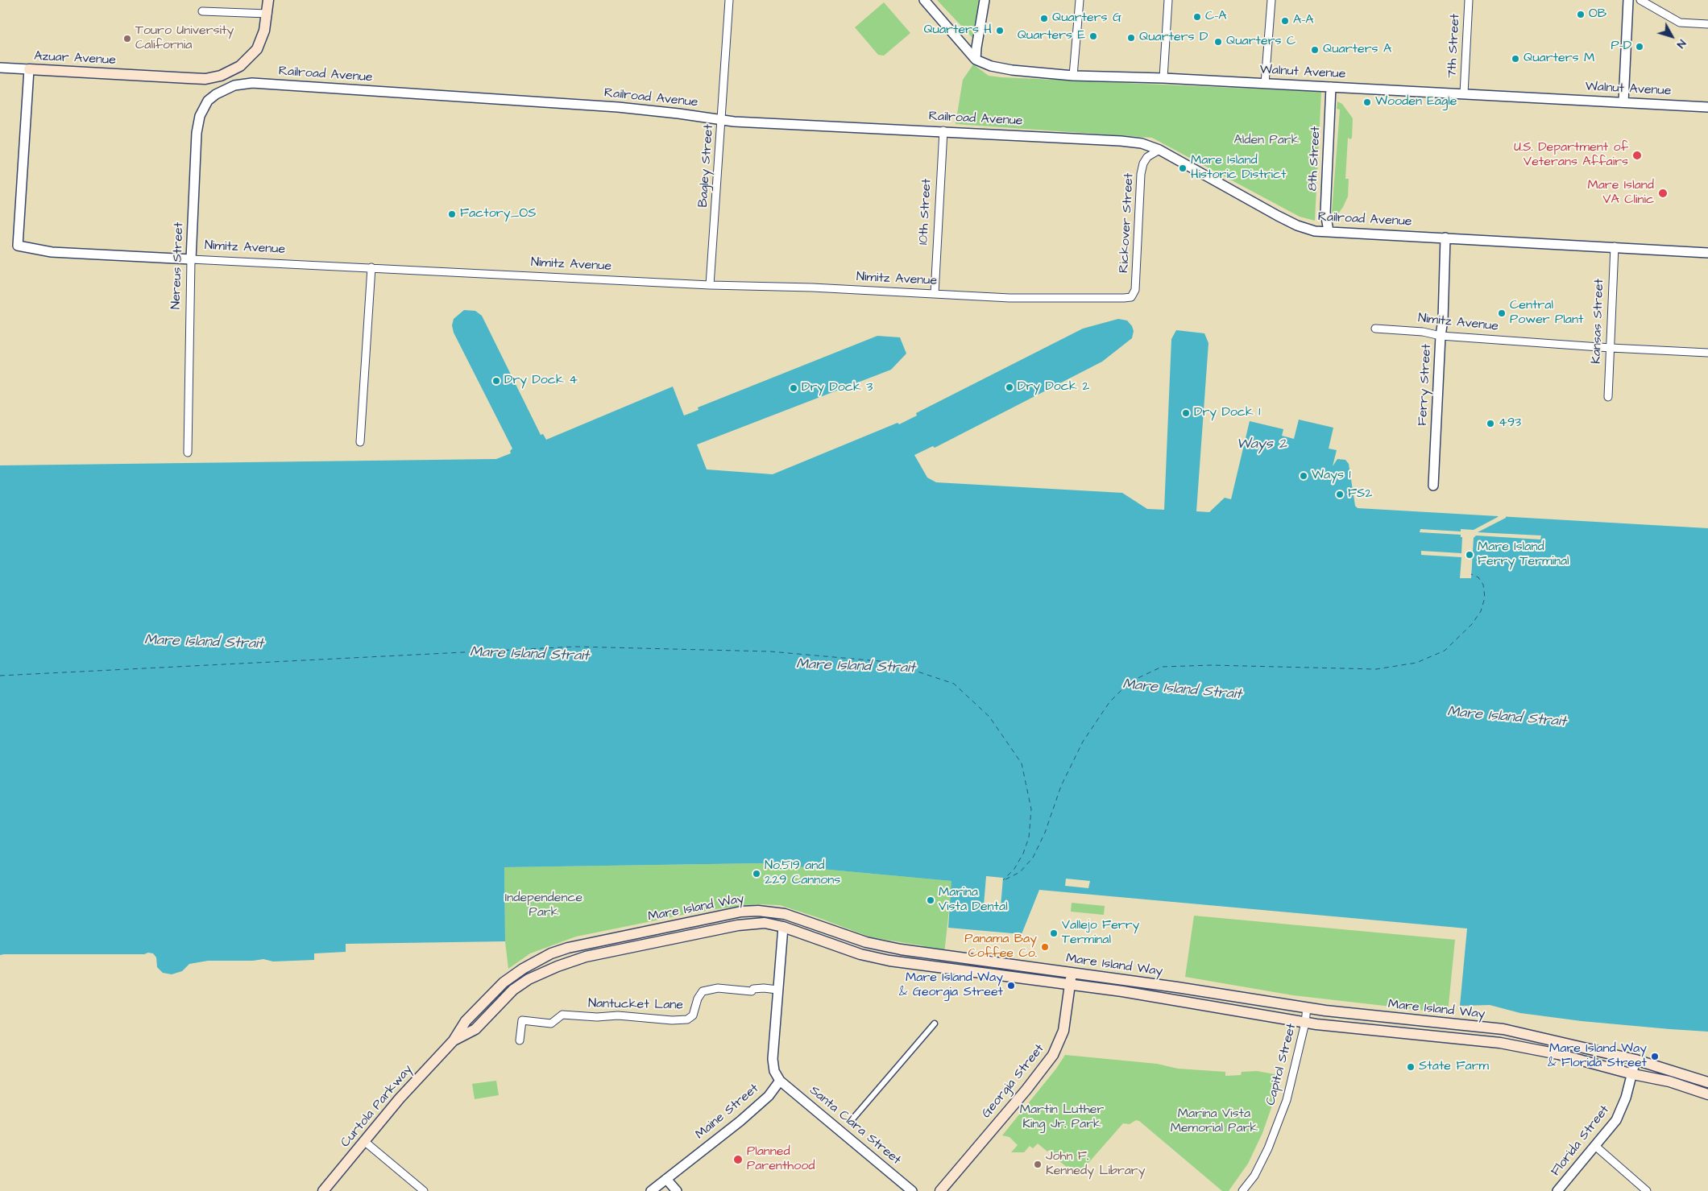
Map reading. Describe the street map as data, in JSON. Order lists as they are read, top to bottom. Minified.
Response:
{"streets":{"main road":["Azuar Avenue","Mare Island Way","Georgia Street","Curtola Parkway"],"street":["7th Street","Walnut Avenue","Railroad Avenue","8th Street","Bagley Street","10th Street","Rickover Street","Nimitz Avenue","Nereus Street","Kansas Street","Ferry Street","Nantucket Lane","Capitol Street","Maine Street","Santa Clara Street","Florida Street"]},"crossings":[["7th Street","Walnut Avenue"],["Azuar Avenue","Nimitz Avenue"],["Walnut Avenue","8th Street"],["Railroad Avenue","8th Street"],["Railroad Avenue","Bagley Street"],["Railroad Avenue","10th Street"],["Railroad Avenue","Rickover Street"],["Railroad Avenue","Nereus Street"],["Railroad Avenue","Kansas Street"],["Railroad Avenue","Ferry Street"],["Bagley Street","Nimitz Avenue"],["10th Street","Nimitz Avenue"],["Rickover Street","Nimitz Avenue"],["Nimitz Avenue","Nereus Street"],["Nimitz Avenue","Kansas Street"],["Nimitz Avenue","Ferry Street"],["Mare Island Way","Capitol Street"],["Mare Island Way","Georgia Street"],["Mare Island Way","Curtola Parkway"],["Mare Island Way","Florida Street"],["Maine Street","Santa Clara Street"]],"water":["Ways 2","Mare Island Strait"],"parks":["Alden Park","Independence Park","Martin Luther King Jr. Park","Marina Vista Memorial Park"],"places":["OB","C-A","Quarters G","A-A","Quarters H","Quarters E","Quarters D","Touro University California","Quarters C","P-D","Quarters A","Quarters M","Wooden Eagle","U.S. Department of Veterans Affairs","Mare Island Historic District","Mare Island VA Clinic","Factory_OS","Central Power Plant","Dry Dock 4","Dry Dock 2","Dry Dock 3","Dry Dock 1","493","Ways 1","FS2","Mare Island Ferry Terminal","No.519 and 229 Cannons","Marina Vista Dental","Vallejo Ferry Terminal","Panama Bay Coffee Co.","Mare Island Way & Georgia Street","Mare Island Way & Florida Street","State Farm","Planned Parenthood","John F. Kennedy Library"],"north":"bottom right"}
